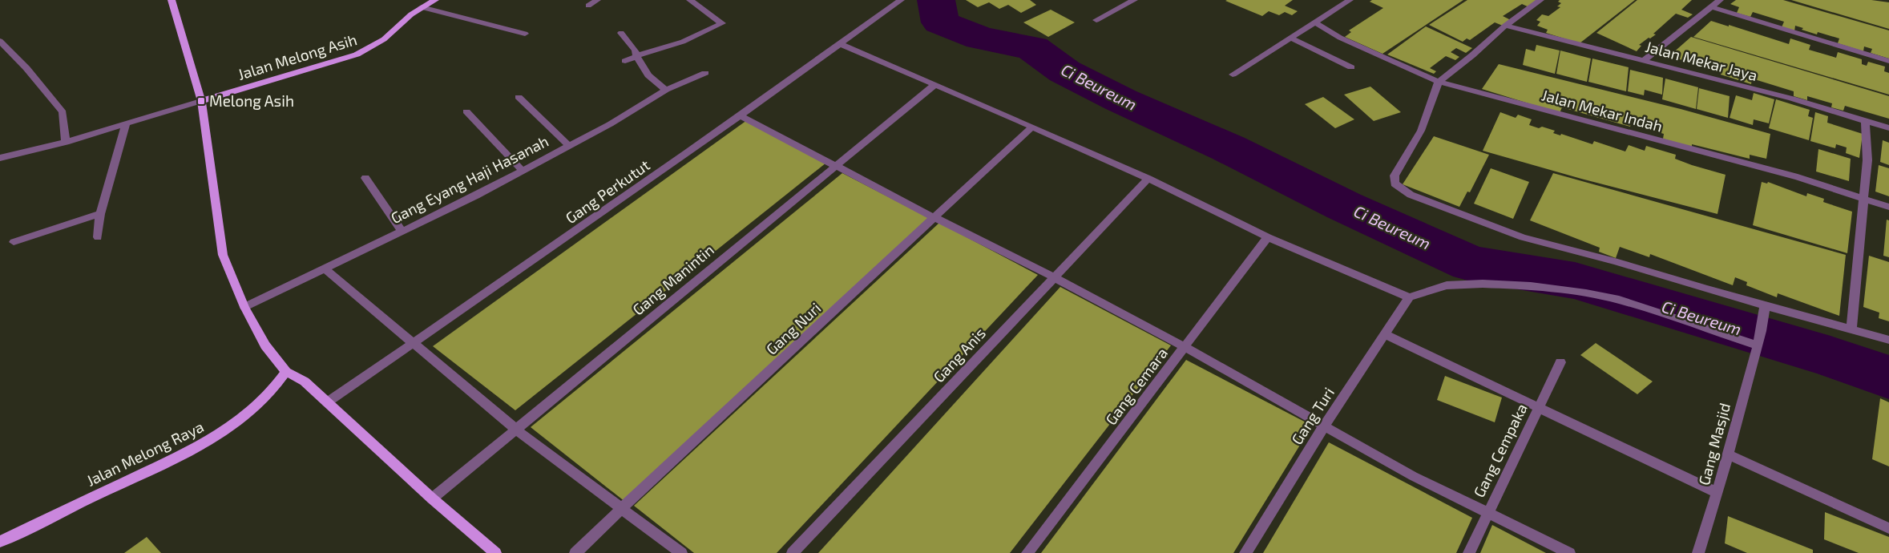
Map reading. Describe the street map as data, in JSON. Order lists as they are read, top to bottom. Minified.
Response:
{"streets":{"main road":["Jalan Melong Asih","Jalan Melong Raya"],"street":["Jalan Mekar Jaya","Jalan Mekar Indah","Gang Eyang Haji Hasanah","Gang Perkutut","Gang Manintin","Gang Nuri","Gang Anis","Gang Cemara","Gang Turi","Gang Masjid","Gang Cempaka"]},"water":["Ci Beureum"],"places":{"transit":["Melong Asih"]}}
